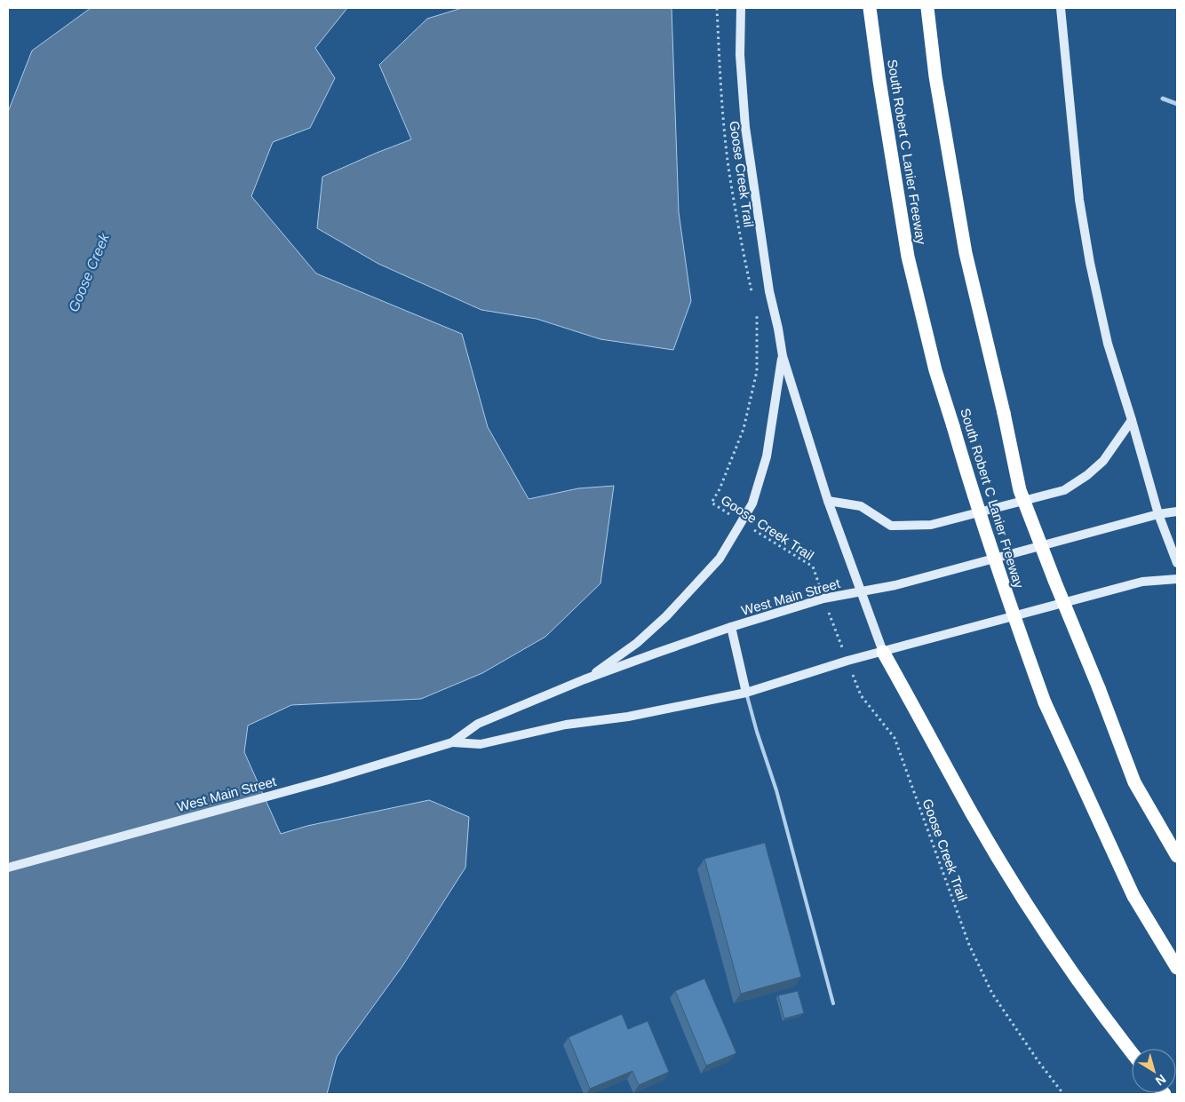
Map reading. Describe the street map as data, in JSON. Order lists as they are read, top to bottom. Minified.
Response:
{"streets":{"highway":["South Robert C Lanier Freeway"],"main road":["West Main Street"],"path":["Goose Creek Trail"]},"crossings":[["Goose Creek Trail","West Main Street"]],"water":["Goose Creek"],"north":"bottom right"}
